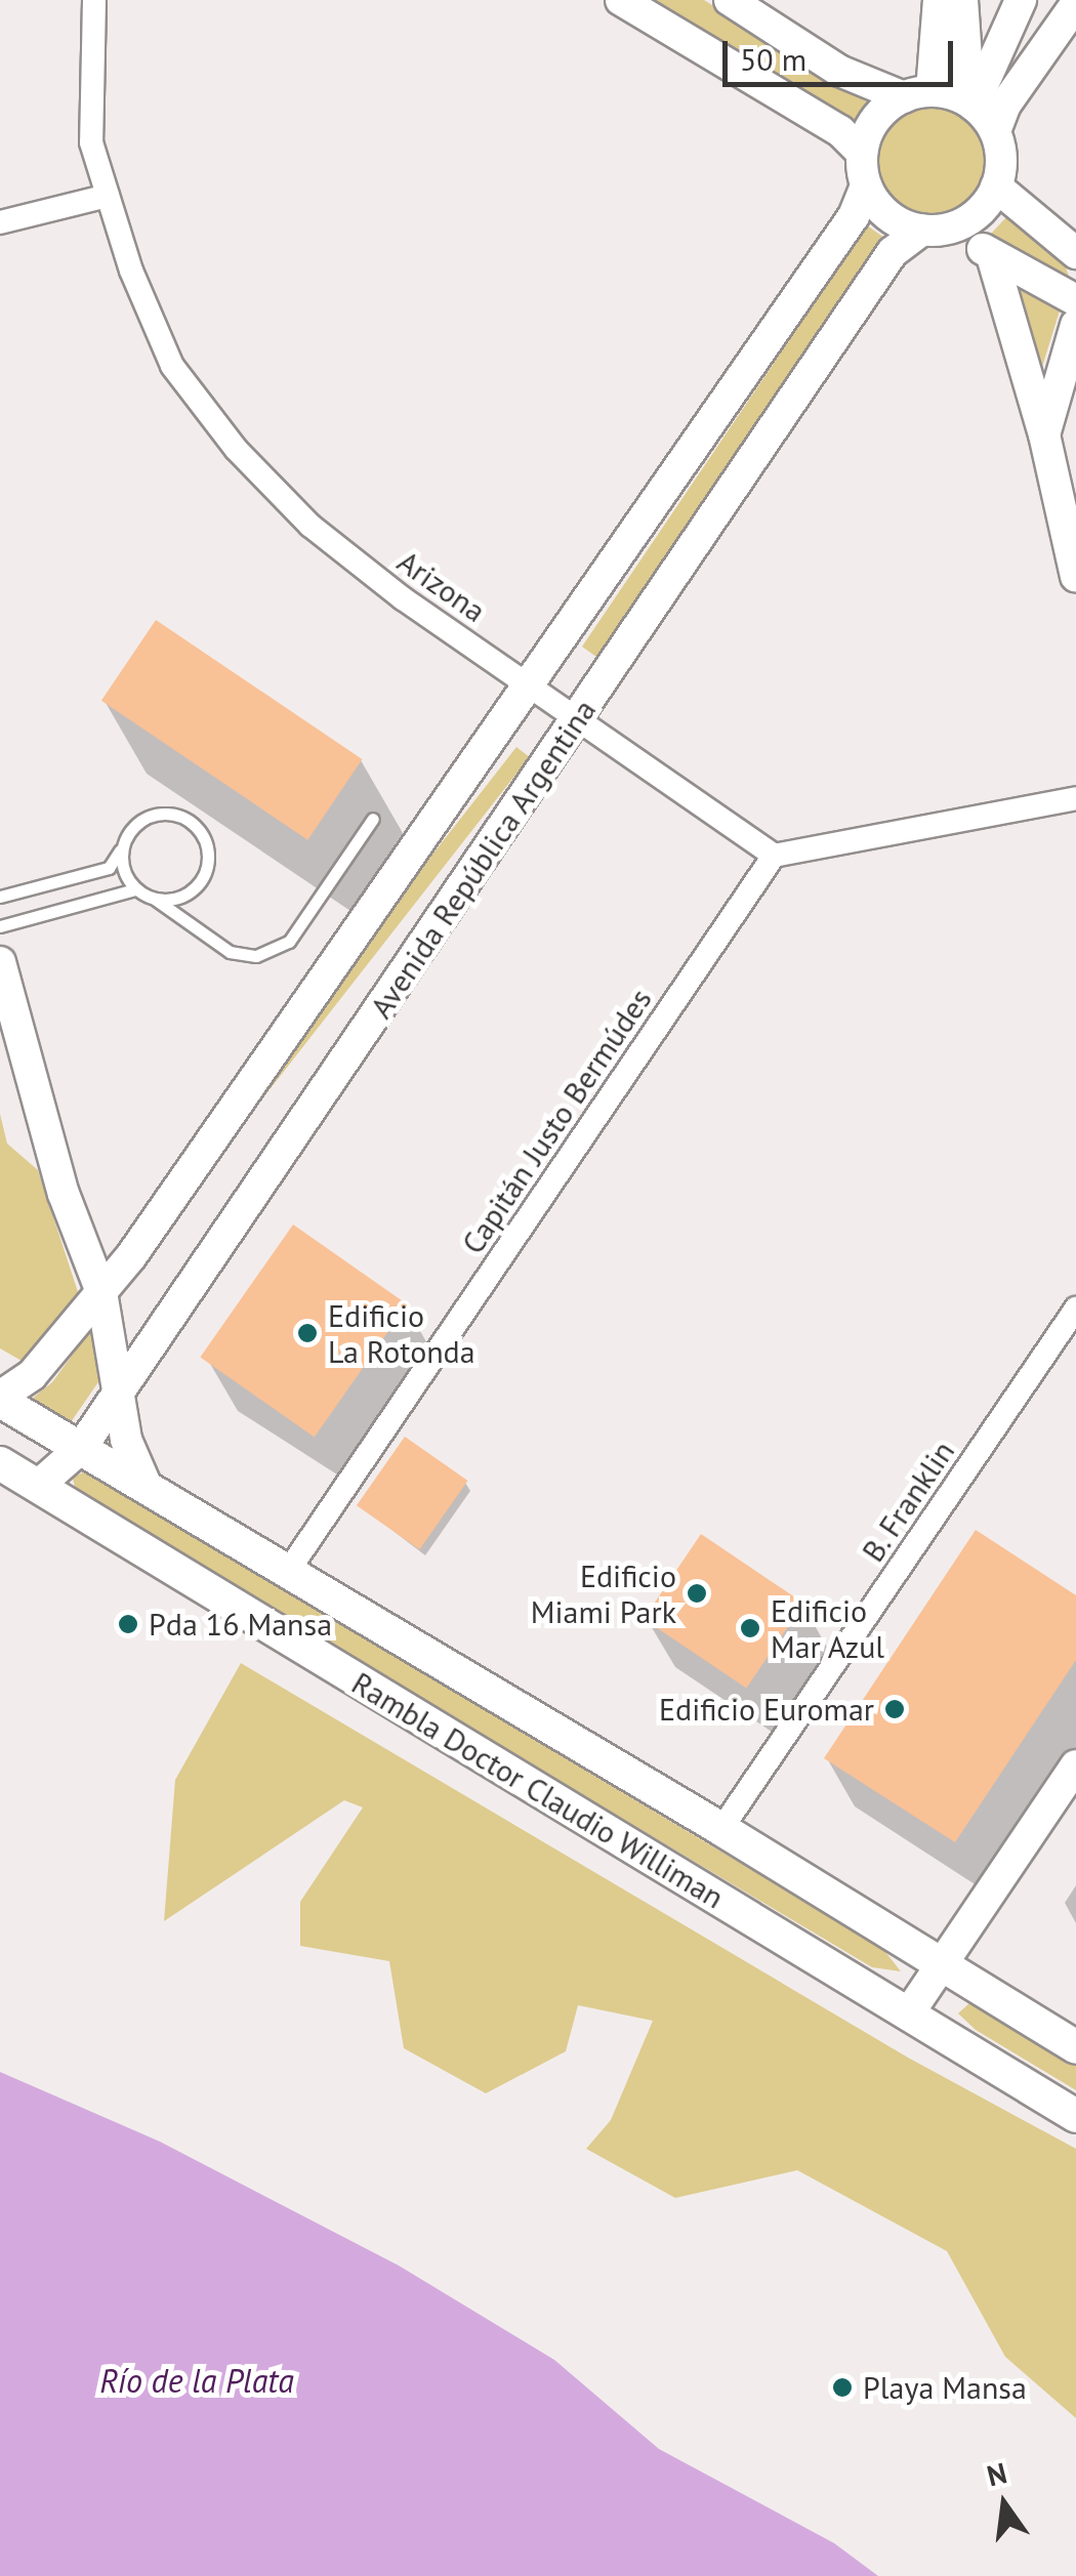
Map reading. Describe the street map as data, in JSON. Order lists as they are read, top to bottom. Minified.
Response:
{"streets":{"main road":["Rambla Doctor Claudio Williman"],"street":["Arizona","Avenida República Argentina","Capitán Justo Bermúdes","B. Franklin"]},"crossings":[["Arizona","Avenida República Argentina"],["Arizona","Capitán Justo Bermúdes"],["Avenida República Argentina","Rambla Doctor Claudio Williman"],["Capitán Justo Bermúdes","Rambla Doctor Claudio Williman"],["B. Franklin","Rambla Doctor Claudio Williman"]],"water":["Río de la Plata"],"places":["Edificio La Rotonda","Edificio Miami Park","Pda 16 Mansa","Edificio Mar Azul","Edificio Euromar","Playa Mansa"],"scale_bar":"50 m","north":"top"}
